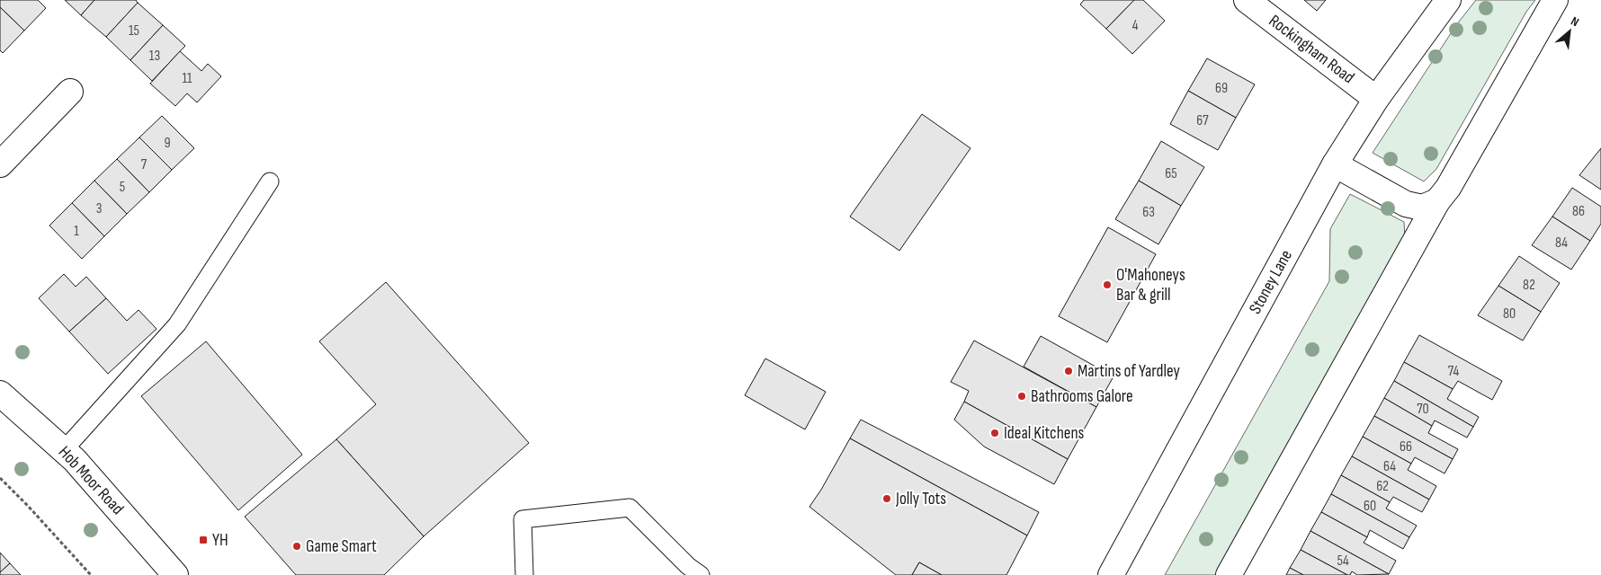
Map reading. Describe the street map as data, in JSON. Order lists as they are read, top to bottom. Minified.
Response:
{"streets":{"street":["Rockingham Road","Stoney Lane","Hob Moor Road"]},"crossings":[["Rockingham Road","Stoney Lane"]],"places":{"other":["O'Mahoneys Bar & grill","Martins of Yardley","Bathrooms Galore","Ideal Kitchens","Jolly Tots","Game Smart"],"transit":["YH"]},"house_numbers":["4","15","13","11","69","67","9","7","65","5","3","86","63","1","84","82","80","74","70","66","64","62","60","54"],"north":"top right"}
